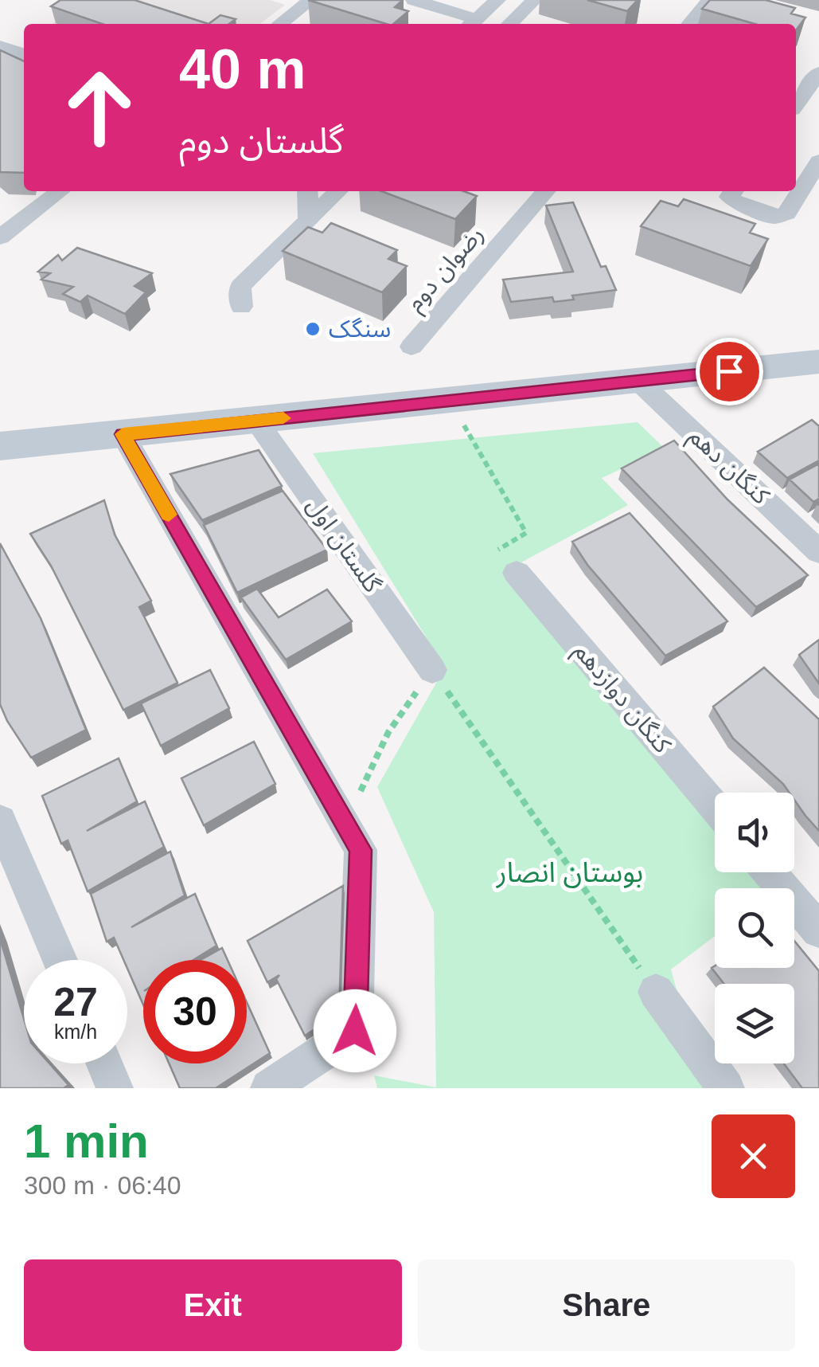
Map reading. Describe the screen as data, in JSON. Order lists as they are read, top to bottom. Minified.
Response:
{"streets":{"street":["رضوان دوم","کنگان دهم","گلستان اول","کنگان دوازدهم"]},"parks":["بوستان انصار"],"places":["سنگک"],"page":{"turn":["40 m","گلستان دوم"],"speed":"27 km/h","limit":"30","heading":["1 min","300 m · 06:40"],"buttons":["Exit","Share"]}}
